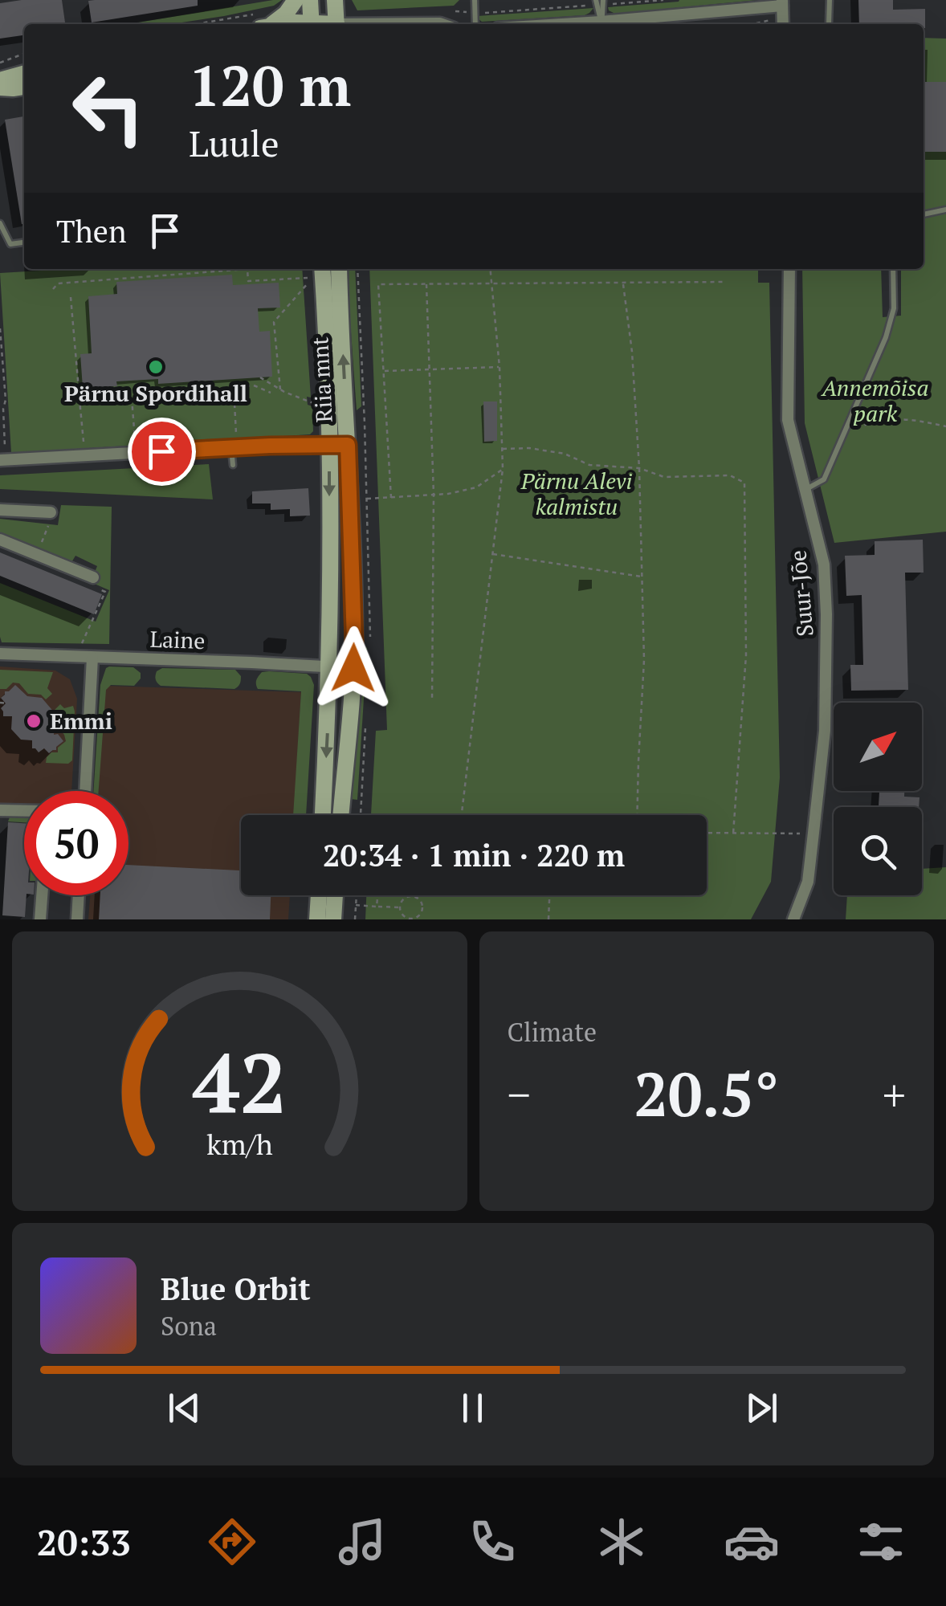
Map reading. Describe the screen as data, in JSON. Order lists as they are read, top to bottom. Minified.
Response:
{"streets":{"main road":["Riia mnt"],"street":["Suur-Jõe","Laine"]},"crossings":[["Riia mnt","Laine"]],"parks":["Annemõisa park","Pärnu Alevi kalmistu"],"places":["Pärnu Spordihall","Emmi"],"north":"top right","page":{"turn":["120 m","Luule"],"then":"Then","limit":"50","trip":"20:34 · 1 min · 220 m","tile":"Climate","heat":["−","20.5°","+"],"song":["Blue Orbit","Sona"],"tabs":"20:33","gauge":["42","km/h"]}}
